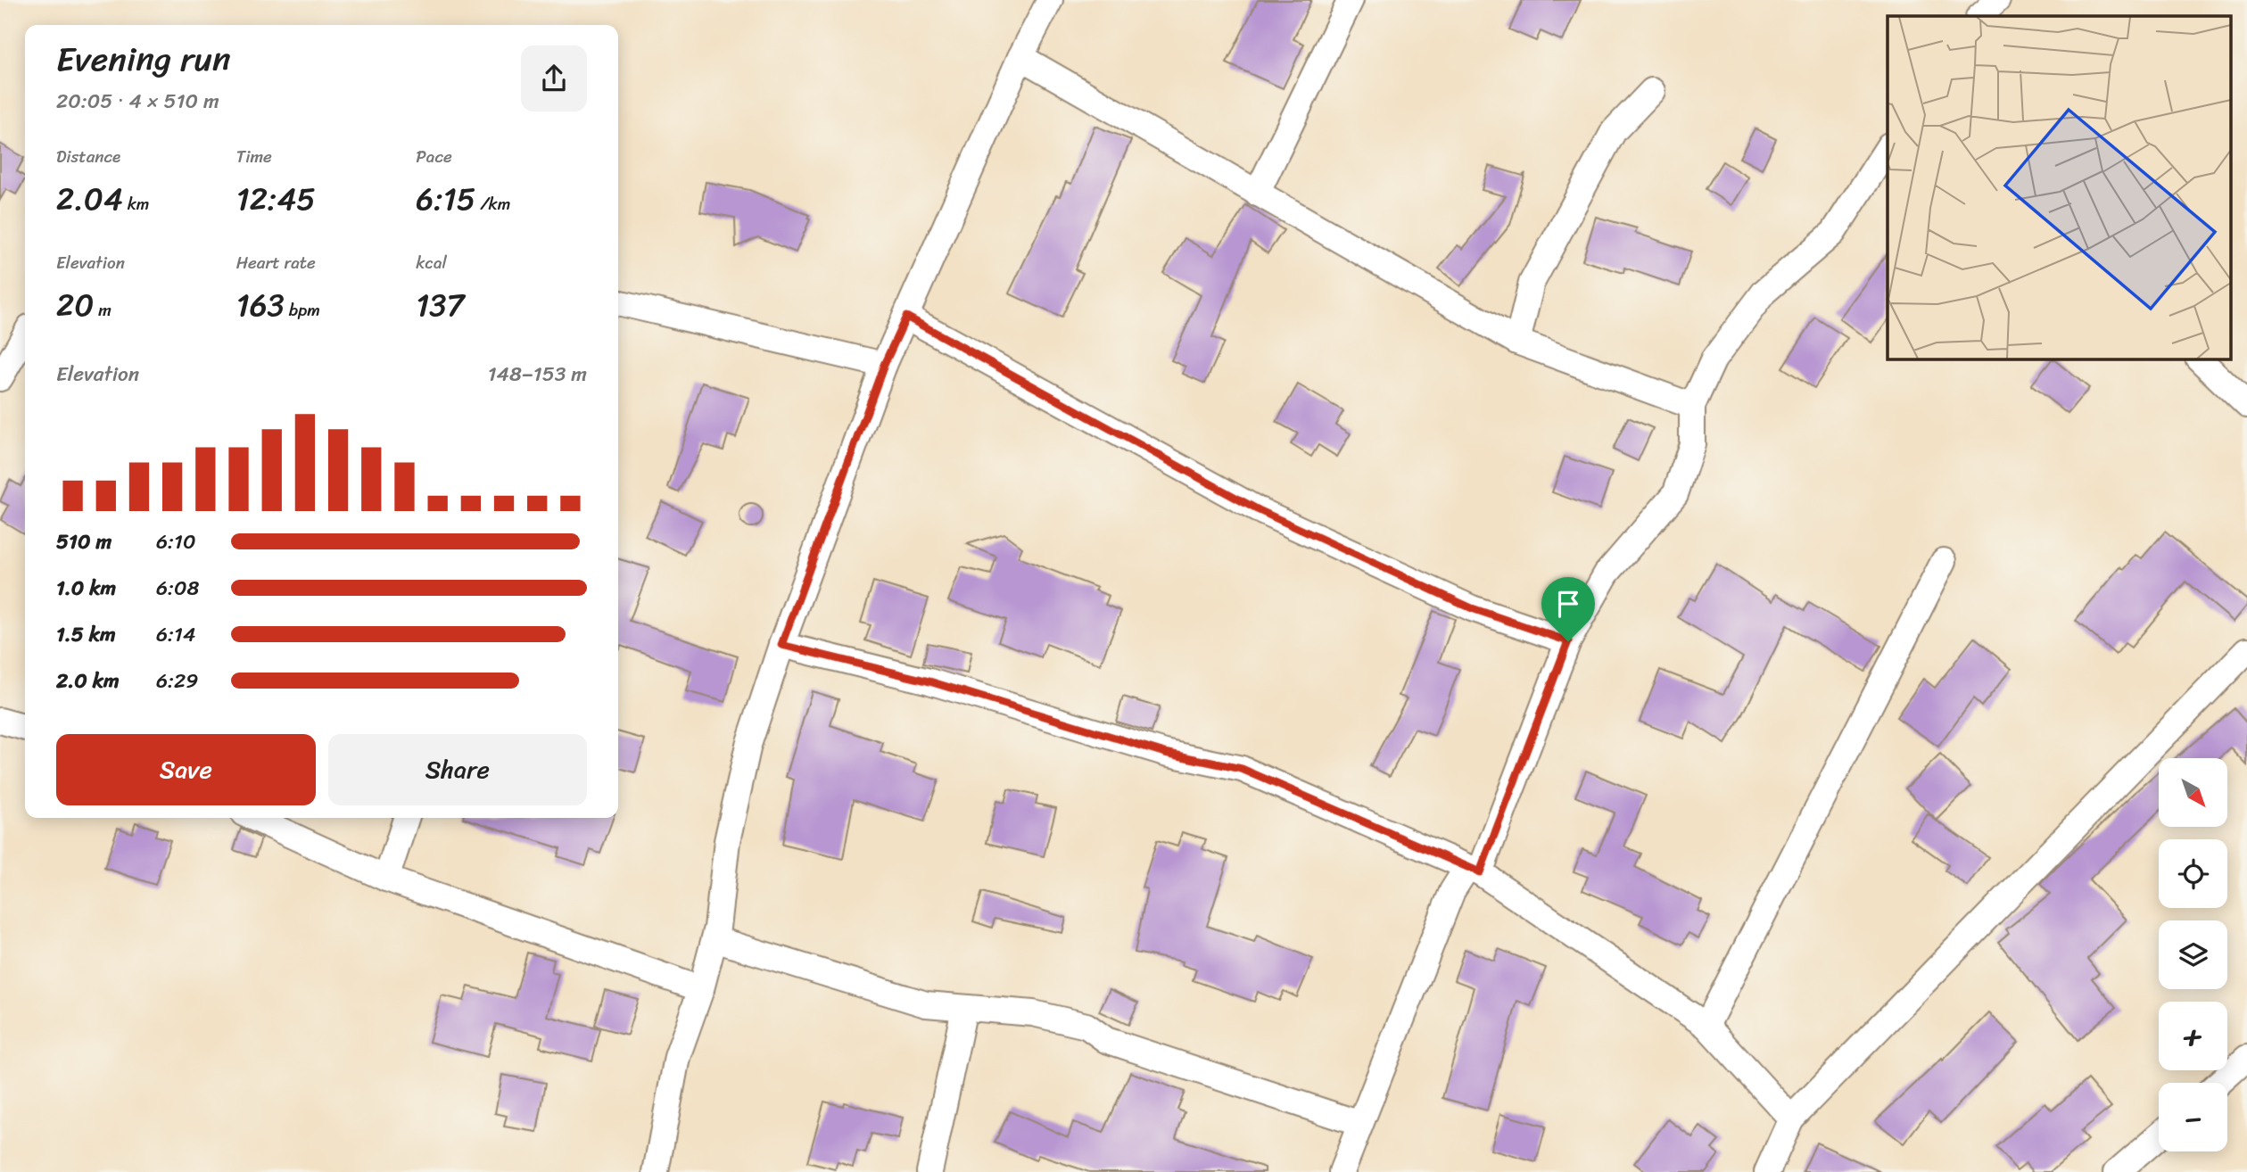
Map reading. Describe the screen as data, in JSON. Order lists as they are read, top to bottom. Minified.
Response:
{"north":"bottom right","page":{"heading":["Evening run","20:05 · 4 × 510 m"],"stats":[["Distance","2.04 km"],["Time","12:45"],["Pace","6:15 /km"],["Elevation","20 m"],["Heart rate","163 bpm"],["kcal","137"]],"chart":["Elevation","148–153 m"],"list":[{"name":"510 m","note":"6:10"},{"name":"1.0 km","note":"6:08"},{"name":"1.5 km","note":"6:14"},{"name":"2.0 km","note":"6:29"}],"buttons":["Save","Share"],"map_buttons":["+","−"]}}
